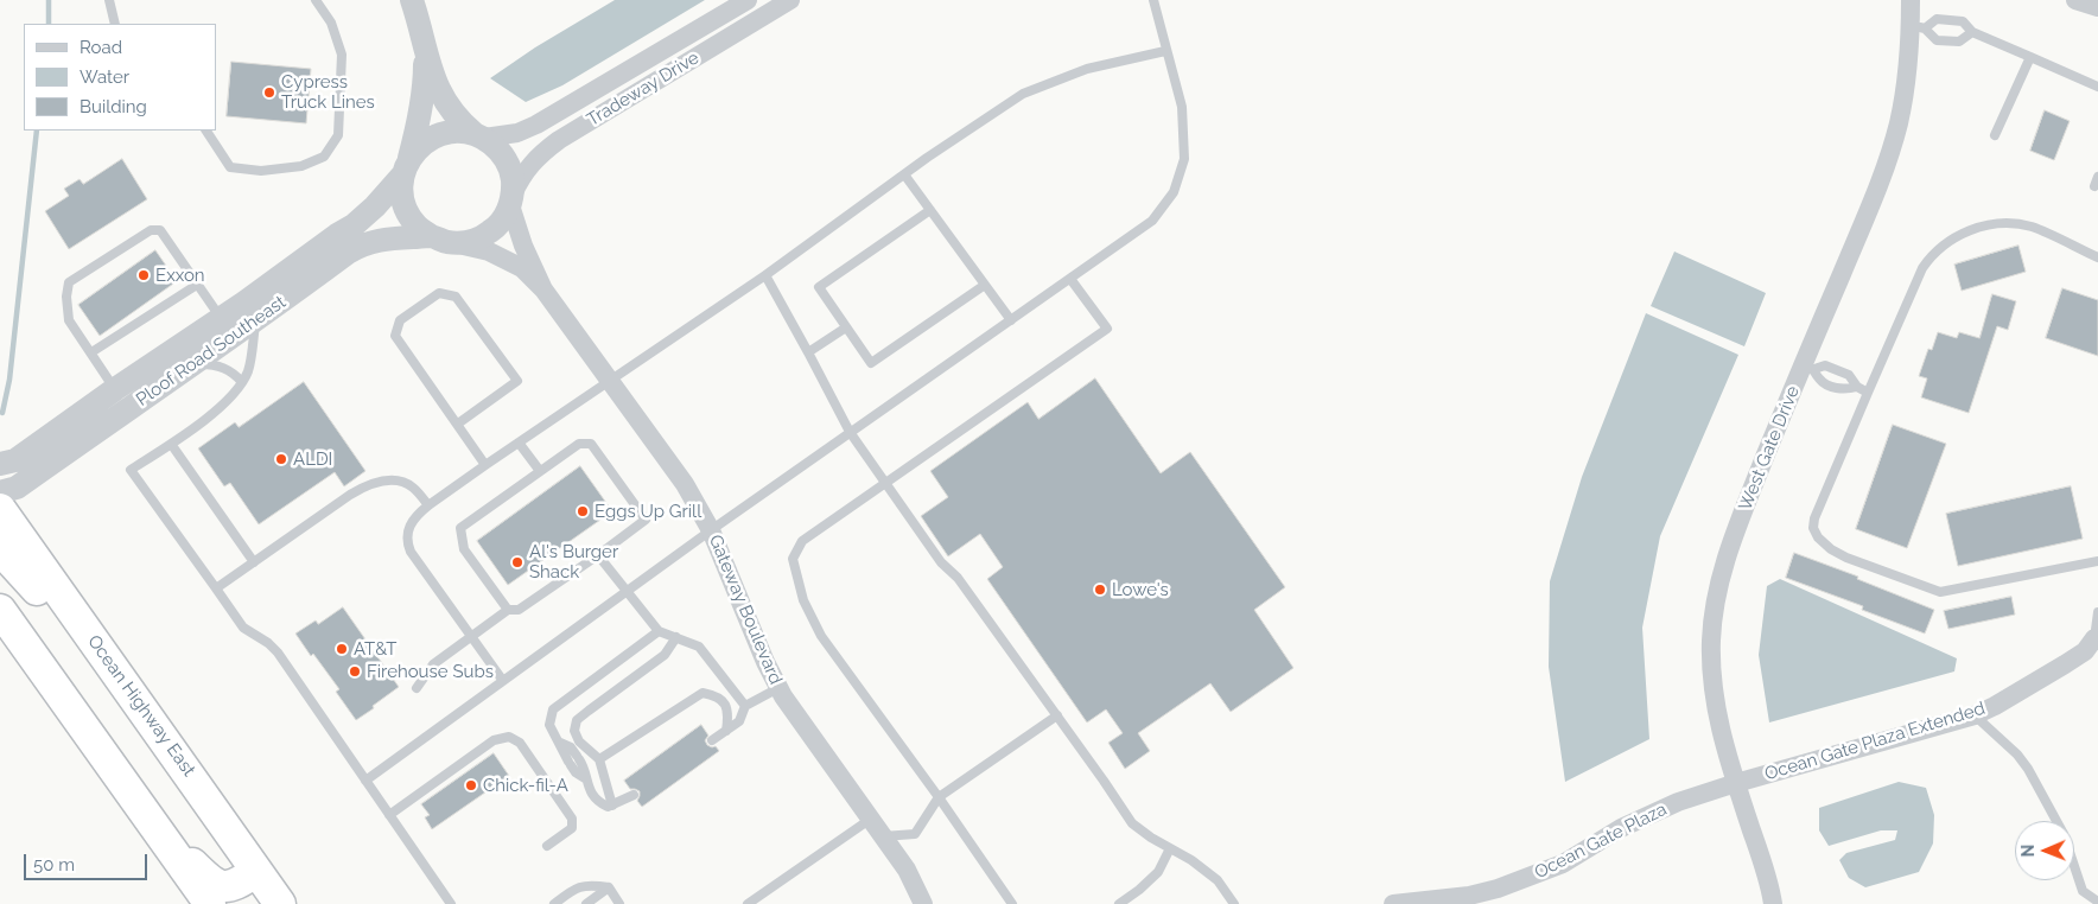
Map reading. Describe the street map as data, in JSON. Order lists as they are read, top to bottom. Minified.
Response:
{"streets":{"highway":["Ocean Highway East"],"street":["Tradeway Drive","Ploof Road Southeast","West Gate Drive","Gateway Boulevard","Ocean Gate Plaza Extended","Ocean Gate Plaza"]},"crossings":[["Tradeway Drive","Ploof Road Southeast"],["West Gate Drive","Ocean Gate Plaza Extended"],["West Gate Drive","Ocean Gate Plaza"],["Ocean Gate Plaza Extended","Ocean Gate Plaza"]],"places":["Cypress Truck Lines","Exxon","ALDI","Eggs Up Grill","Al's Burger Shack","Lowe's","AT&T","Firehouse Subs","Chick-fil-A"],"legend":["Road","Water","Building"],"scale_bar":"50 m","north":"left"}
